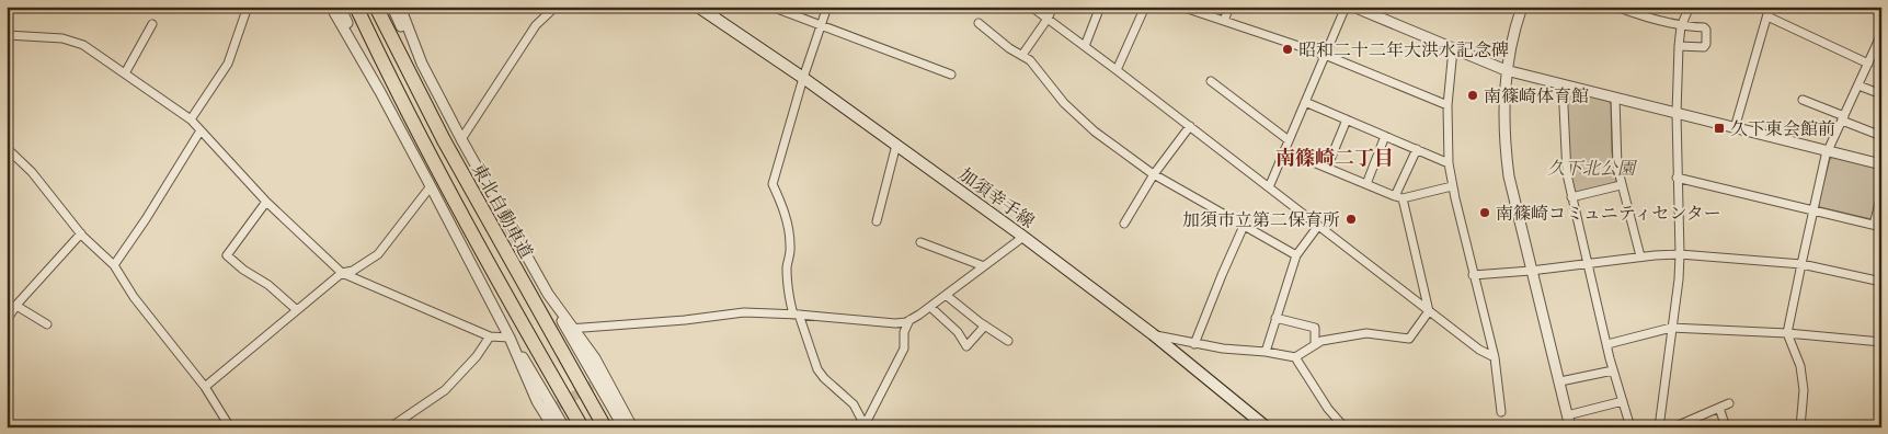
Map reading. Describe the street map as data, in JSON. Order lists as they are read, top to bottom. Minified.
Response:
{"streets":{"highway":["東北自動車道"],"main road":["加須幸手線"]},"districts":["南篠崎二丁目"],"parks":["久下北公園"],"places":{"other":["昭和二十二年大洪水記念碑","南篠崎体育館","南篠崎コミュニティセンター","加須市立第二保育所"],"transit":["久下東会館前"]}}
